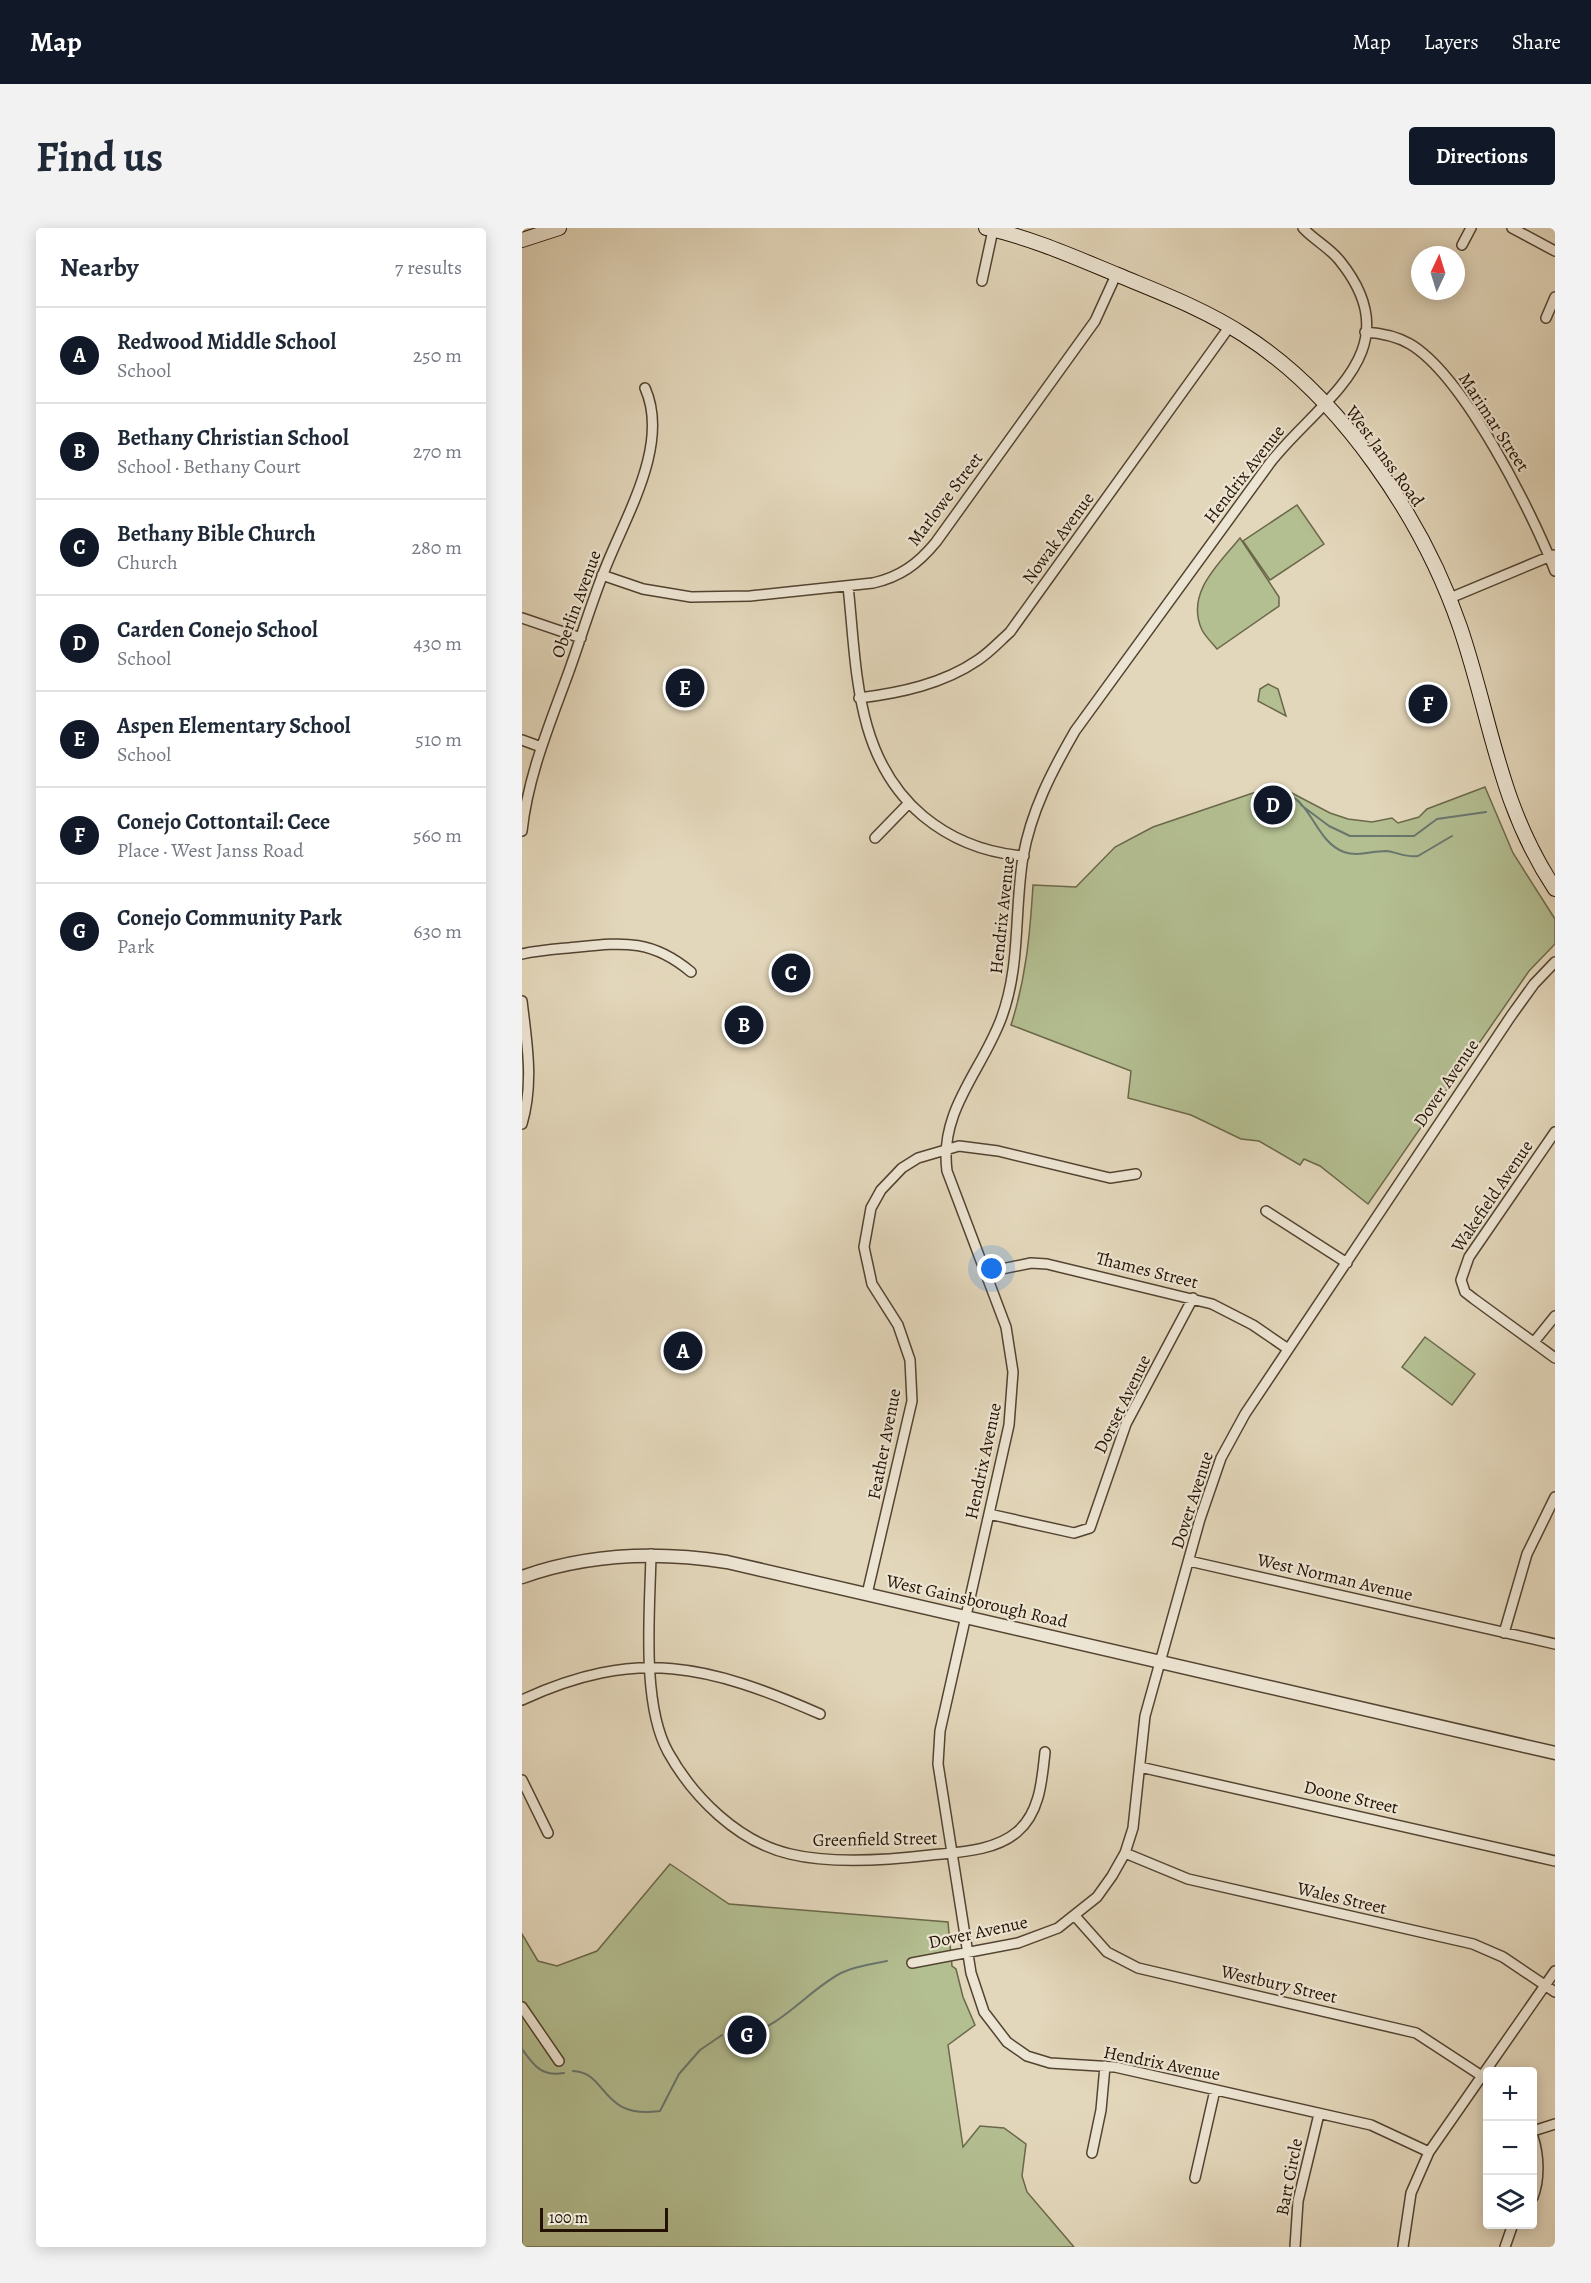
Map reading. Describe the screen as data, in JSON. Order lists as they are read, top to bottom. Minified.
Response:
{"streets":{"main road":["West Janss Road"],"street":["Marimar Street","Hendrix Avenue","Marlowe Street","Nowak Avenue","Oberlin Avenue","Dover Avenue","Wakefield Avenue","Thames Street","Dorset Avenue","Feather Avenue","West Norman Avenue","West Gainsborough Road","Doone Street","Greenfield Street","Wales Street","Westbury Street","Bart Circle"]},"crossings":[["Marimar Street","Hendrix Avenue"],["West Janss Road","Hendrix Avenue"],["West Janss Road","Marlowe Street"],["West Janss Road","Nowak Avenue"],["Hendrix Avenue","Dover Avenue"],["Hendrix Avenue","Thames Street"],["Hendrix Avenue","Dorset Avenue"],["Hendrix Avenue","Feather Avenue"],["Hendrix Avenue","West Gainsborough Road"],["Hendrix Avenue","Greenfield Street"],["Hendrix Avenue","Bart Circle"],["Marlowe Street","Oberlin Avenue"],["Dover Avenue","Thames Street"],["Dover Avenue","West Norman Avenue"],["Dover Avenue","West Gainsborough Road"],["Dover Avenue","Doone Street"],["Dover Avenue","Wales Street"],["Dover Avenue","Westbury Street"],["Thames Street","Dorset Avenue"],["Feather Avenue","West Gainsborough Road"],["West Gainsborough Road","Greenfield Street"]],"scale_bar":"100 m","north":"top","page":{"header":"Map","nav":["Map","Layers","Share"],"buttons":"Directions","title":"Find us","heading":["Nearby","7 results"],"list":[{"mark":"A","name":"Redwood Middle School","note":"School","value":"250 m"},{"mark":"B","name":"Bethany Christian School","note":"School · Bethany Court","value":"270 m"},{"mark":"C","name":"Bethany Bible Church","note":"Church","value":"280 m"},{"mark":"D","name":"Carden Conejo School","note":"School","value":"430 m"},{"mark":"E","name":"Aspen Elementary School","note":"School","value":"510 m"},{"mark":"F","name":"Conejo Cottontail: Cece","note":"Place · West Janss Road","value":"560 m"},{"mark":"G","name":"Conejo Community Park","note":"Park","value":"630 m"}],"pins":["E","F","D","C","B","A","G"],"map_buttons":["+","−"],"scale":"100 m"}}
